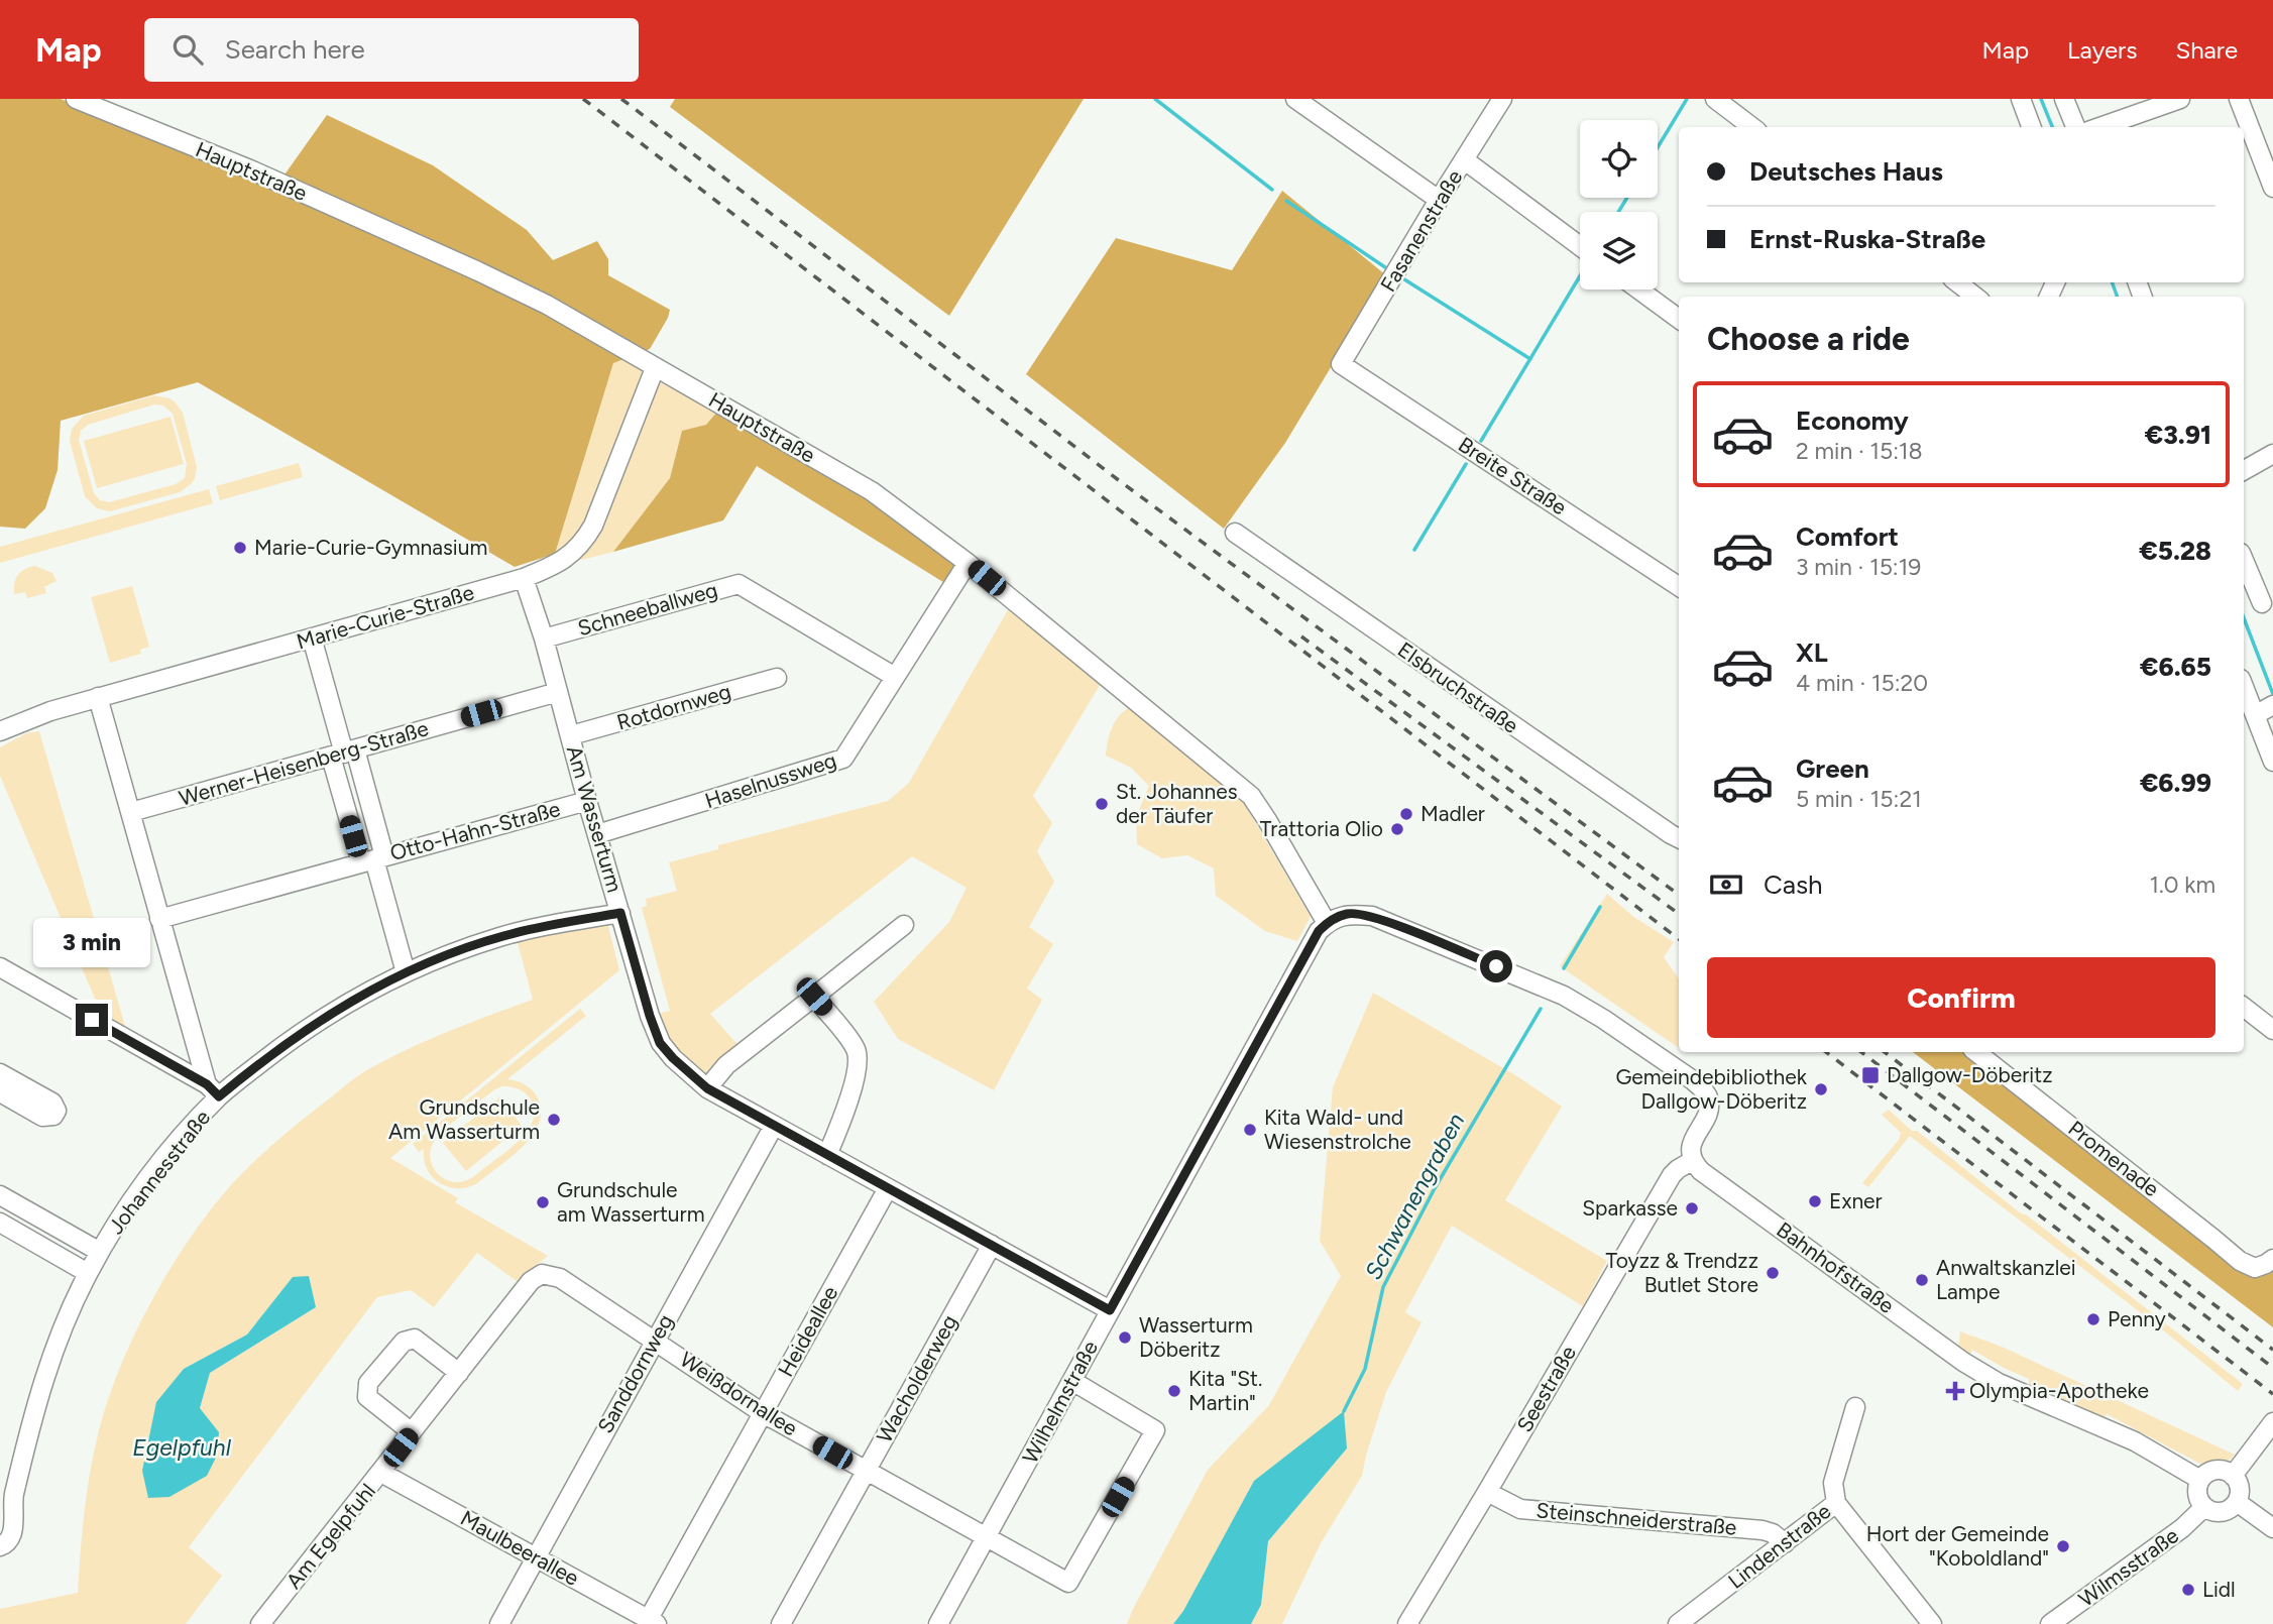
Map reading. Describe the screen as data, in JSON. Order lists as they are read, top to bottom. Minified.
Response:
{"streets":{"street":["Hauptstraße","Fasanenstraße","Breite Straße","Schneeballweg","Marie-Curie-Straße","Elsbruchstraße","Rotdornweg","Werner-Heisenberg-Straße","Haselnussweg","Am Wasserturm","Otto-Hahn-Straße","Promenade","Johannesstraße","Bahnhofstraße","Heideallee","Sanddornweg","Wacholderweg","Seestraße","Weißdornallee","Wilhelmstraße","Steinschneiderstraße","Am Egelpfuhl","Lindenstraße","Maulbeerallee","Wilmsstraße"]},"crossings":[["Hauptstraße","Marie-Curie-Straße"],["Hauptstraße","Haselnussweg"],["Hauptstraße","Wilhelmstraße"],["Fasanenstraße","Breite Straße"],["Schneeballweg","Haselnussweg"],["Schneeballweg","Am Wasserturm"],["Marie-Curie-Straße","Am Wasserturm"],["Rotdornweg","Am Wasserturm"],["Werner-Heisenberg-Straße","Am Wasserturm"],["Haselnussweg","Am Wasserturm"],["Am Wasserturm","Otto-Hahn-Straße"],["Am Wasserturm","Johannesstraße"],["Am Wasserturm","Heideallee"],["Am Wasserturm","Sanddornweg"],["Am Wasserturm","Wacholderweg"],["Am Wasserturm","Wilhelmstraße"],["Bahnhofstraße","Seestraße"],["Bahnhofstraße","Wilmsstraße"],["Heideallee","Weißdornallee"],["Heideallee","Maulbeerallee"],["Sanddornweg","Weißdornallee"],["Sanddornweg","Maulbeerallee"],["Wacholderweg","Weißdornallee"],["Seestraße","Steinschneiderstraße"],["Weißdornallee","Wilhelmstraße"],["Weißdornallee","Am Egelpfuhl"],["Steinschneiderstraße","Lindenstraße"],["Am Egelpfuhl","Maulbeerallee"]],"water":["Schwanengraben","Egelpfuhl"],"places":{"other":["Marie-Curie-Gymnasium","St. Johannes der Täufer","Madler","Trattoria Olio","Gemeindebibliothek Dallgow-Döberitz","Grundschule Am Wasserturm","Kita Wald- und Wiesenstrolche","Exner","Grundschule am Wasserturm","Sparkasse","Toyzz & Trendzz Butlet Store","Anwaltskanzlei Lampe","Penny","Wasserturm Döberitz","Kita \"St. Martin\"","Hort der Gemeinde \"Koboldland\"","Lidl"],"transit":["Dallgow-Döberitz"],"health":["Olympia-Apotheke"]},"page":{"header":"Map","search":"Search here","nav":["Map","Layers","Share"],"banner":["Deutsches Haus","Ernst-Ruska-Straße"],"heading":"Choose a ride","list":[{"name":"Economy","note":"2 min · 15:18","value":"€3.91"},{"name":"Comfort","note":"3 min · 15:19","value":"€5.28"},{"name":"XL","note":"4 min · 15:20","value":"€6.65"},{"name":"Green","note":"5 min · 15:21","value":"€6.99"}],"pay":["Cash","1.0 km"],"bubble":"3 min","buttons":"Confirm"}}
